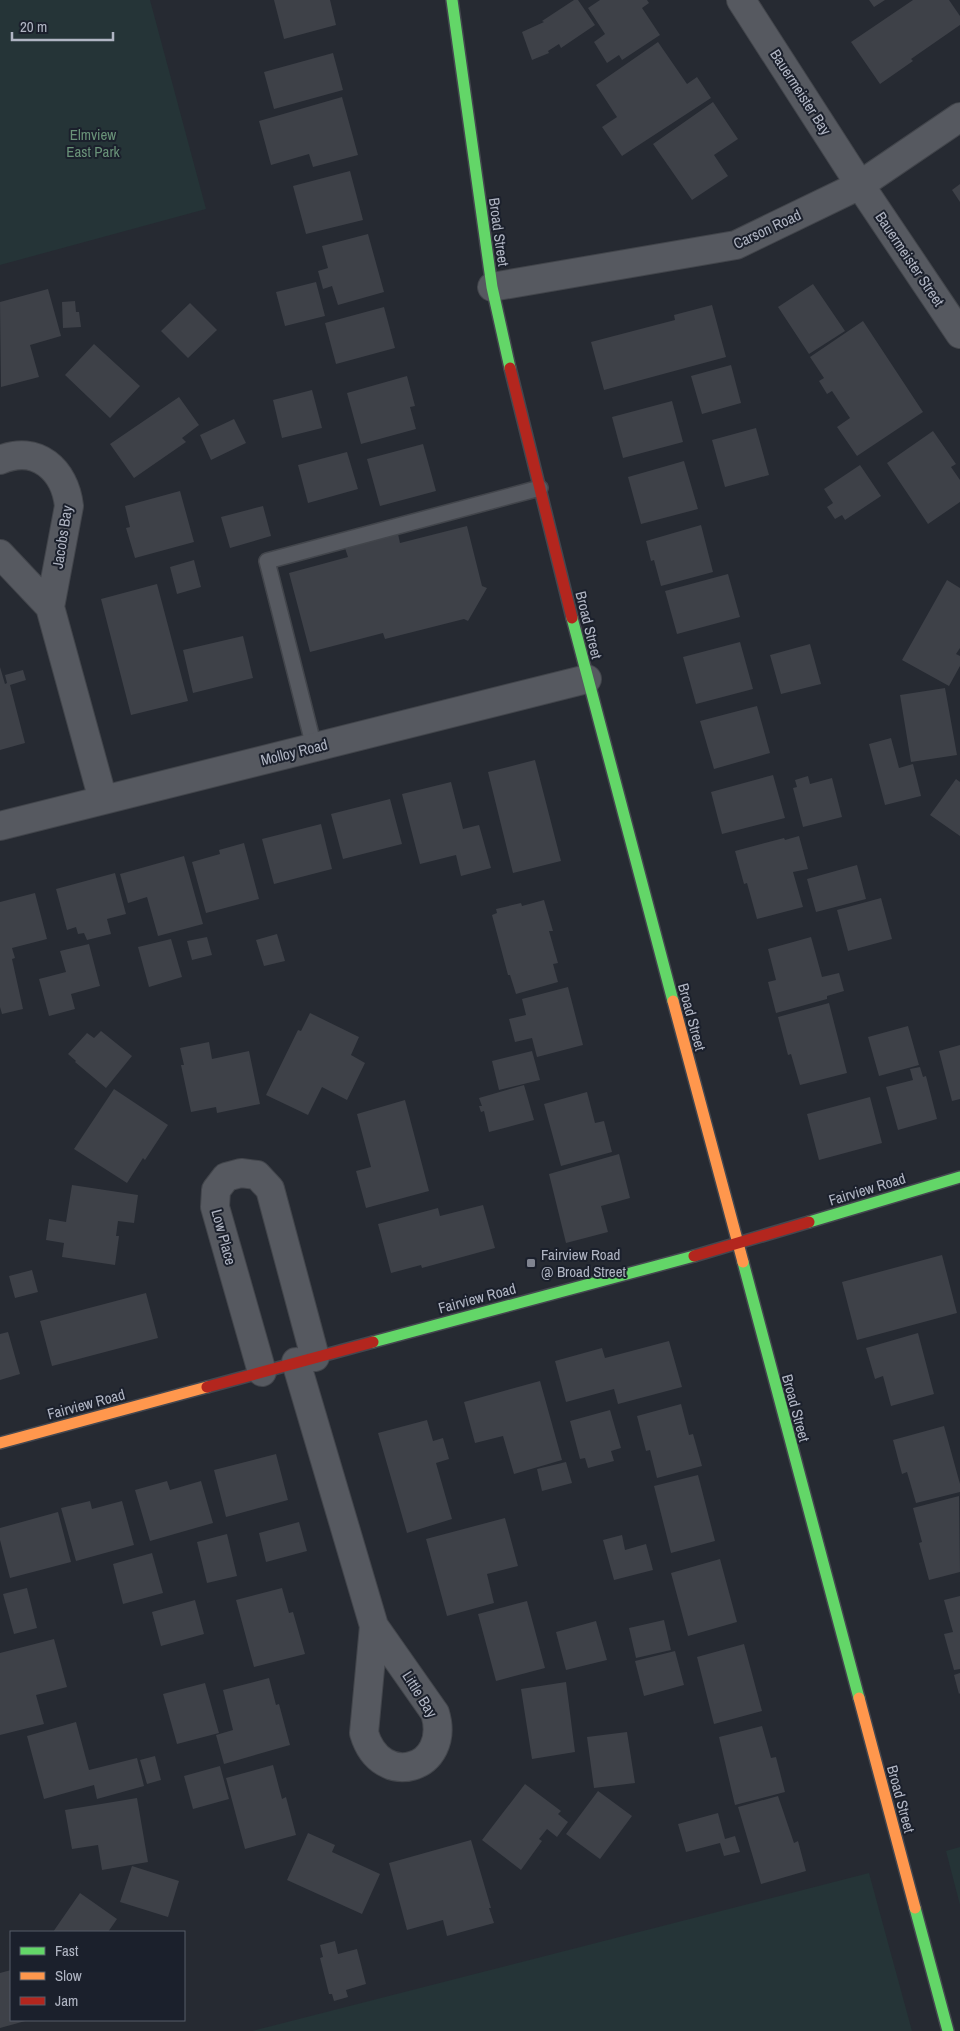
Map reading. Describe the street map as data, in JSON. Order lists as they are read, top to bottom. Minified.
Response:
{"streets":{"street":["Bauermeister Bay","Carson Road","Broad Street","Bauermeister Street","Jacobs Bay","Molloy Road","Fairview Road","Low Place","Little Bay"]},"crossings":[["Bauermeister Bay","Carson Road"],["Bauermeister Bay","Bauermeister Street"],["Carson Road","Broad Street"],["Carson Road","Bauermeister Street"],["Broad Street","Molloy Road"],["Broad Street","Fairview Road"],["Jacobs Bay","Molloy Road"],["Fairview Road","Low Place"],["Fairview Road","Little Bay"],["Low Place","Little Bay"]],"parks":["Elmview East Park"],"places":{"transit":["Fairview Road @ Broad Street"]},"legend":["Fast","Slow","Jam"],"scale_bar":"20 m"}
